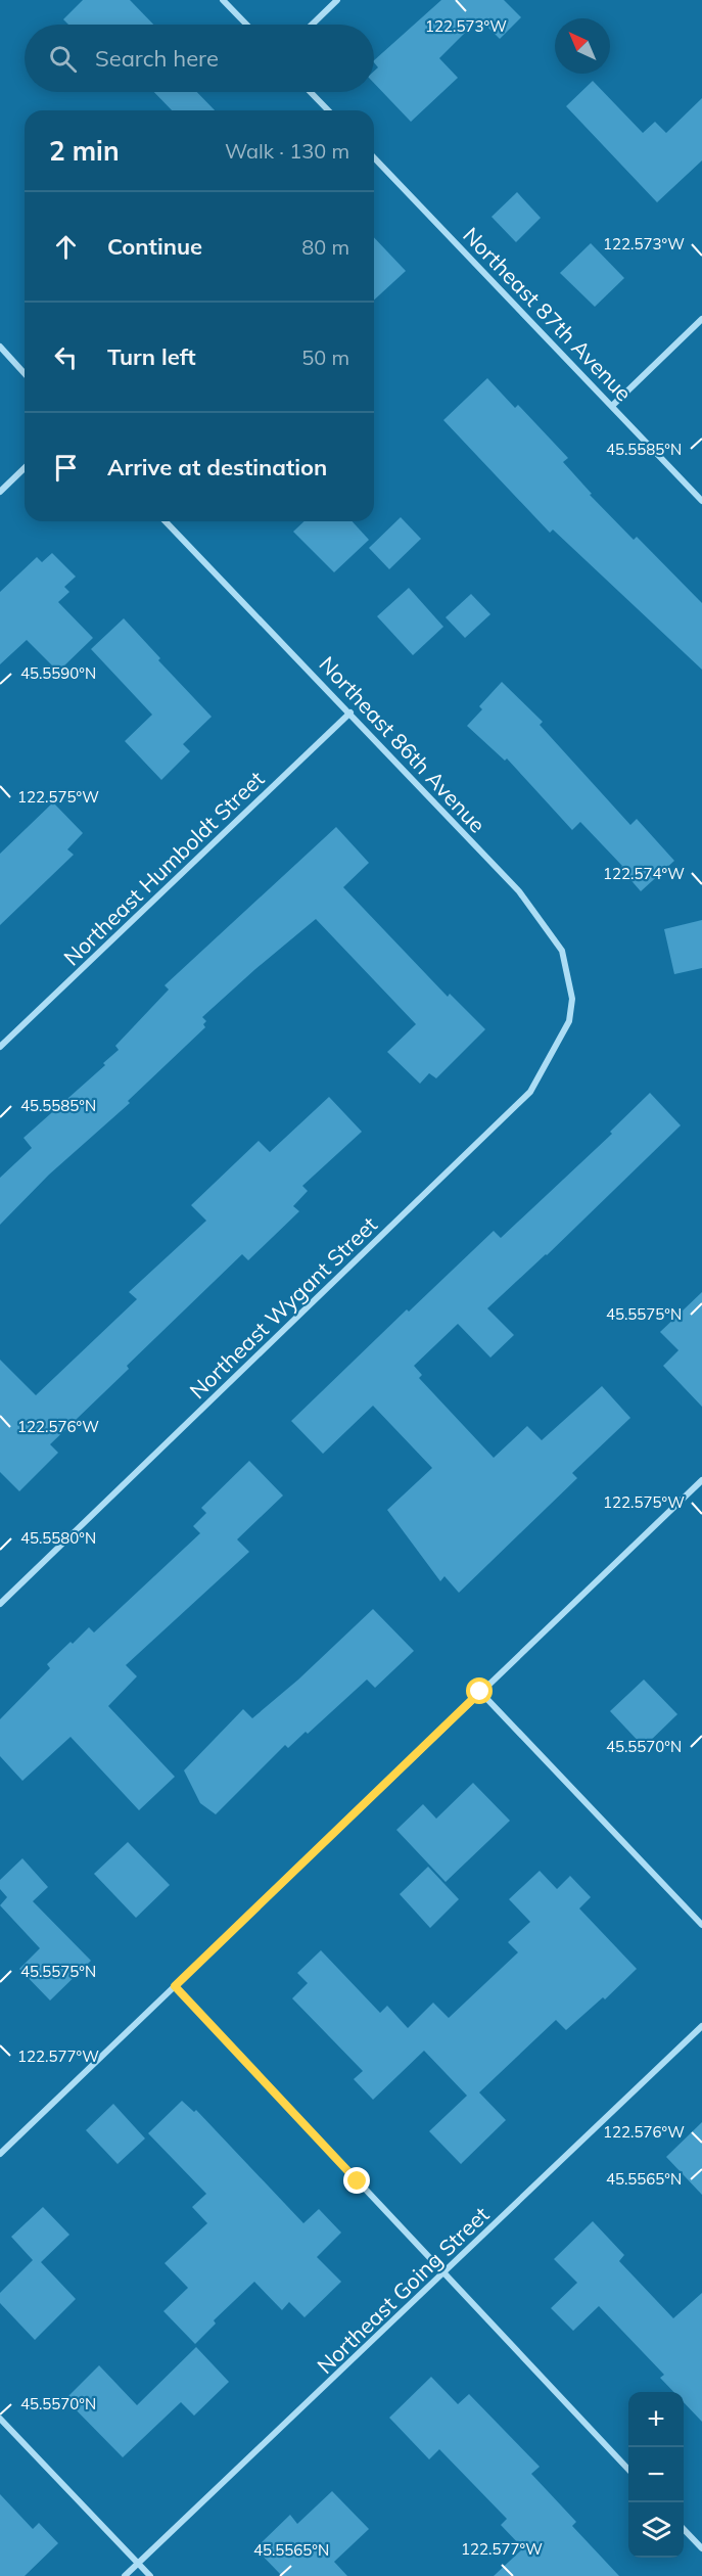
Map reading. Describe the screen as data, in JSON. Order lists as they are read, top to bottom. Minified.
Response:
{"streets":{"street":["Northeast 87th Avenue","Northeast 86th Avenue","Northeast Humboldt Street","Northeast Wygant Street","Northeast Going Street"]},"crossings":[["Northeast 86th Avenue","Northeast Humboldt Street"],["Northeast 86th Avenue","Northeast Wygant Street"]],"north":"top left","page":{"search":"Search here","heading":["2 min","Walk · 130 m"],"list":[["Continue","80 m"],["Turn left","50 m"],"Arrive at destination"],"map_buttons":["+","−"]},"coordinates":["122.573°W","45.5585°N","45.5590°N","122.575°W","122.574°W","45.5575°N","122.576°W","45.5580°N","45.5570°N","122.577°W","45.5565°N"]}
